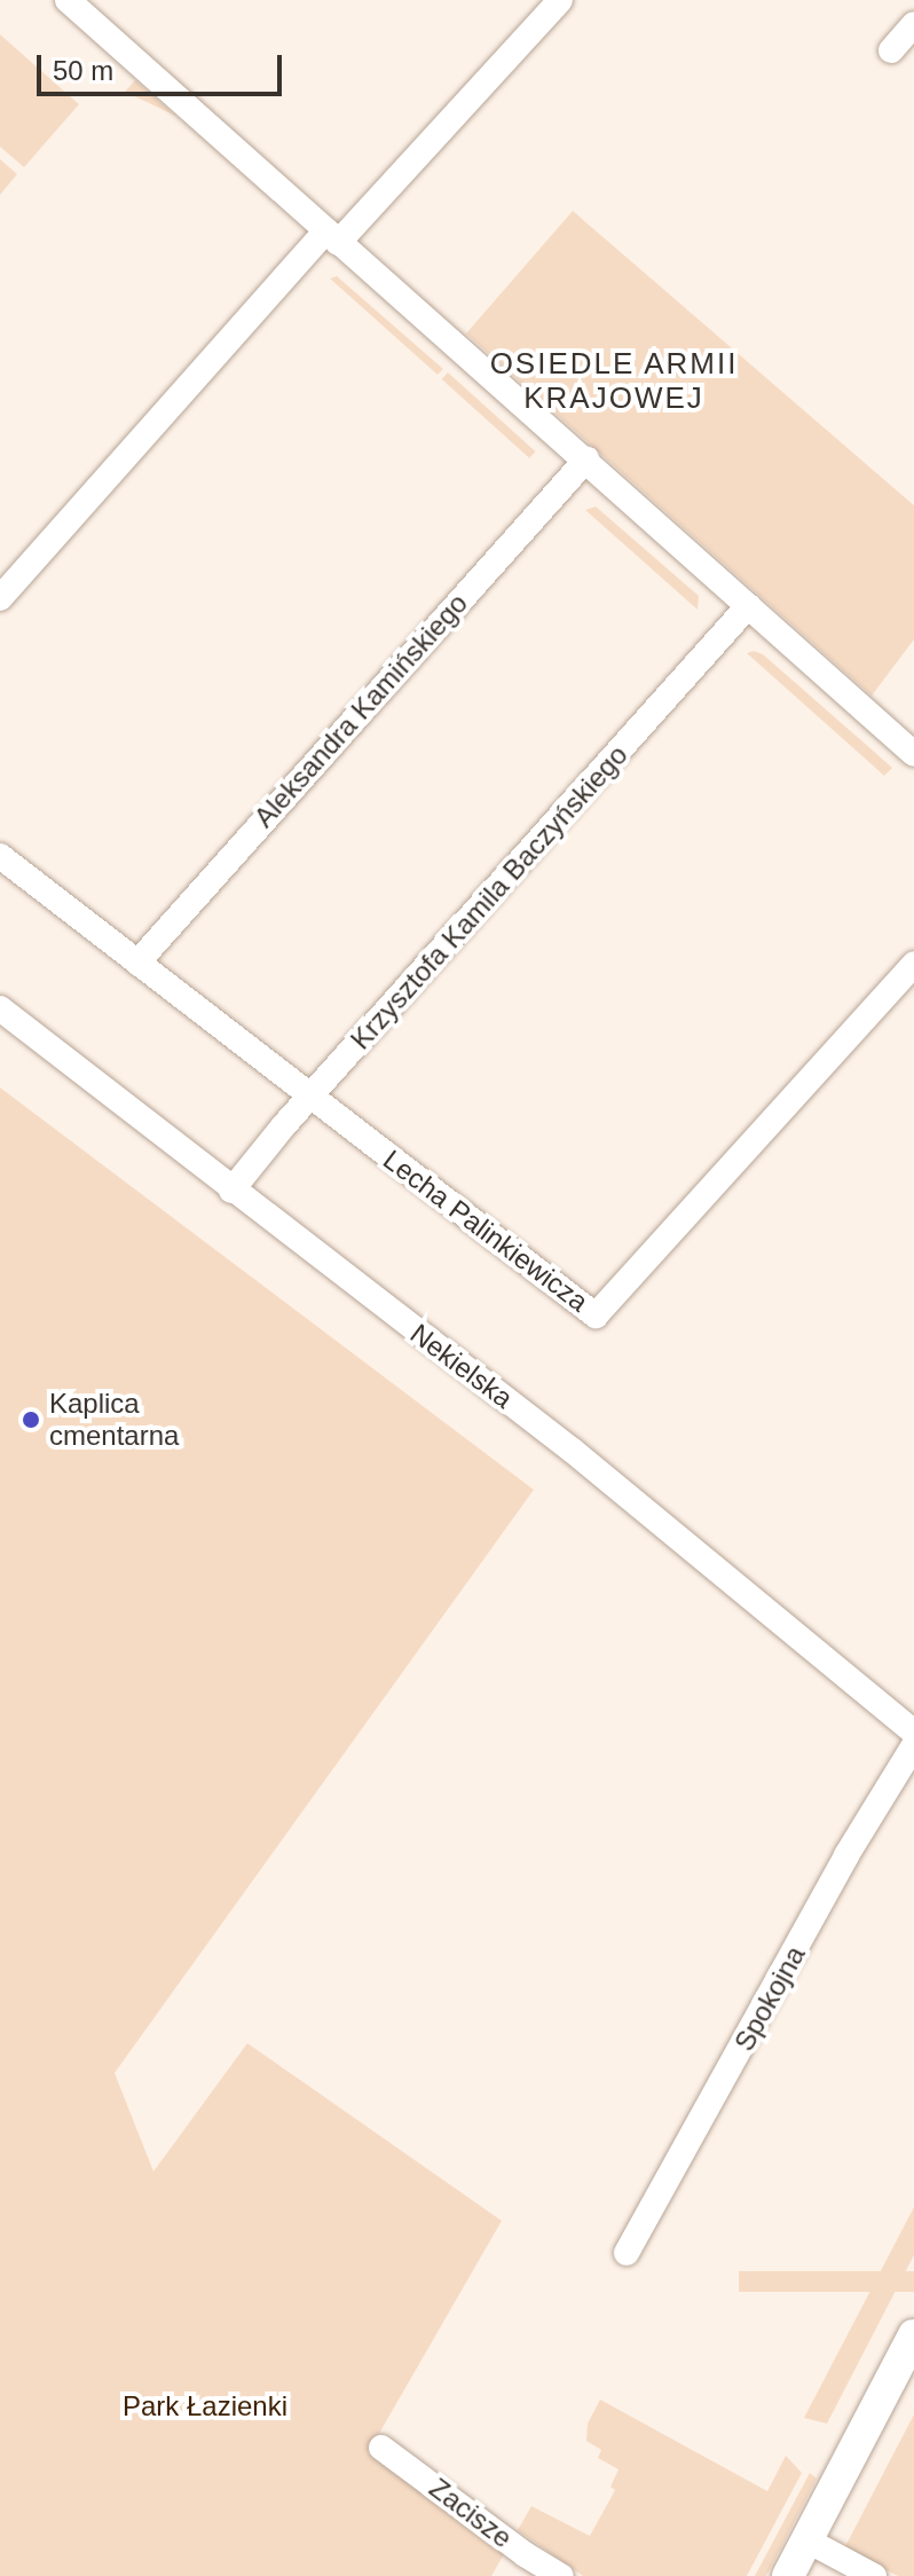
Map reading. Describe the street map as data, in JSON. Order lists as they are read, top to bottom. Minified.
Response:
{"streets":{"street":["Aleksandra Kamińskiego","Krzysztofa Kamila Baczyńskiego","Lecha Palinkiewicza","Nekielska","Spokojna","Zacisze"]},"crossings":[["Aleksandra Kamińskiego","Lecha Palinkiewicza"],["Krzysztofa Kamila Baczyńskiego","Lecha Palinkiewicza"],["Krzysztofa Kamila Baczyńskiego","Nekielska"]],"districts":["OSIEDLE ARMII KRAJOWEJ"],"parks":["Park Łazienki"],"places":["Kaplica cmentarna"],"scale_bar":"50 m"}
